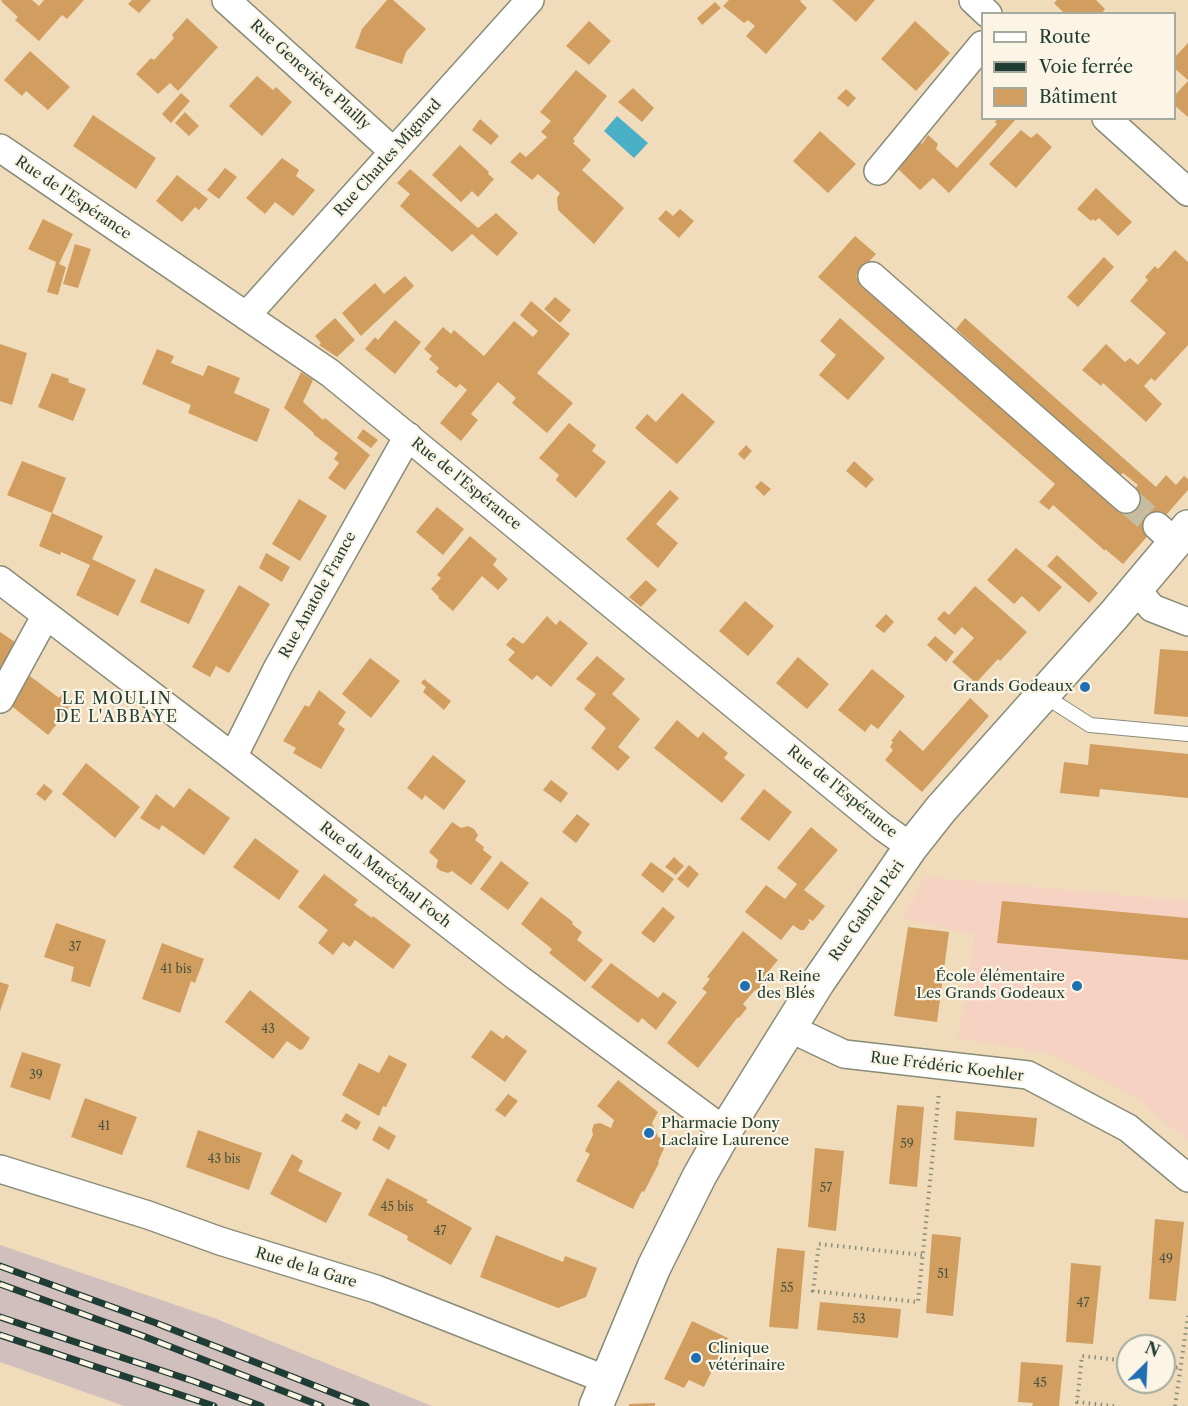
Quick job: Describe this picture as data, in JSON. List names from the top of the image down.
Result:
{
  "streets": {
    "street": [
      "Rue Geneviève Plailly",
      "Rue Charles Mignard",
      "Rue de l'Espérance",
      "Rue Anatole France",
      "Rue du Maréchal Foch",
      "Rue Gabriel Péri",
      "Rue Frédéric Koehler",
      "Rue de la Gare"
    ]
  },
  "crossings": [
    ["Rue Geneviève Plailly", "Rue Charles Mignard"],
    ["Rue Charles Mignard", "Rue de l'Espérance"],
    ["Rue de l'Espérance", "Rue Anatole France"],
    ["Rue de l'Espérance", "Rue Gabriel Péri"],
    ["Rue Anatole France", "Rue du Maréchal Foch"],
    ["Rue du Maréchal Foch", "Rue Gabriel Péri"],
    ["Rue Gabriel Péri", "Rue Frédéric Koehler"],
    ["Rue Gabriel Péri", "Rue de la Gare"]
  ],
  "districts": ["LE MOULIN DE L'ABBAYE"],
  "places": [
    "Grands Godeaux",
    "La Reine des Blés",
    "École élémentaire Les Grands Godeaux",
    "Pharmacie Dony Laclaire Laurence",
    "Clinique vétérinaire"
  ],
  "house_numbers": [
    "37",
    "41 bis",
    "43",
    "39",
    "41",
    "59",
    "43 bis",
    "57",
    "45 bis",
    "47",
    "49",
    "51",
    "55",
    "47",
    "53",
    "45"
  ],
  "legend": ["Route", "Voie ferrée", "Bâtiment"],
  "north": "top right"
}
